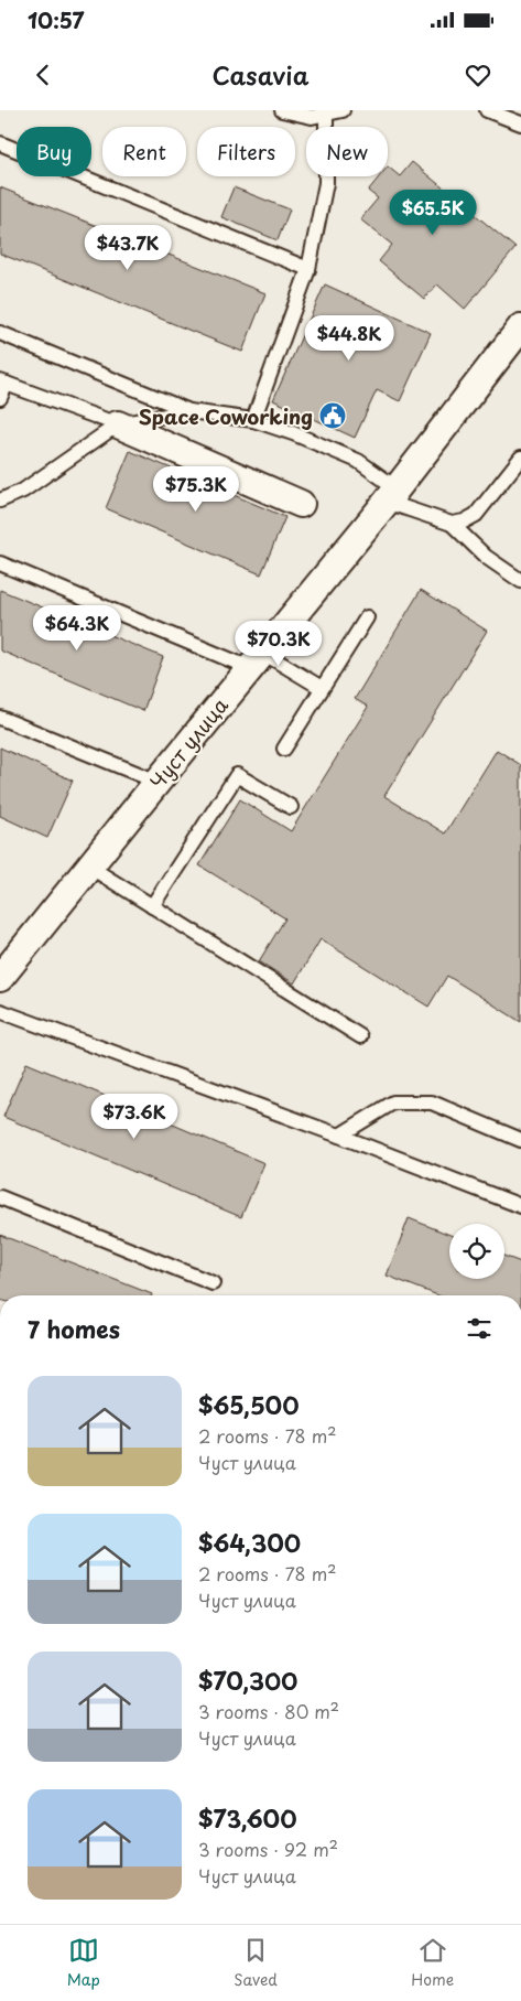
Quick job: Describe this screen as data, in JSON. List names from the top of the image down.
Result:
{
  "streets": {
    "street": ["Чуст улица"]
  },
  "places": {
    "public building": ["Space Coworking"]
  },
  "page": {
    "status": "10:57",
    "header": "Casavia",
    "chip": [
      "Buy",
      "Rent",
      "Filters",
      "New"
    ],
    "price": [
      "$65.5K",
      "$43.7K",
      "$44.8K",
      "$75.3K",
      "$64.3K",
      "$70.3K",
      "$73.6K"
    ],
    "heading": "7 homes",
    "list": [
      {
        "name": "$65,500",
        "note": "2 rooms · 78 m² · Чуст улица"
      },
      {
        "name": "$64,300",
        "note": "2 rooms · 78 m² · Чуст улица"
      },
      {
        "name": "$70,300",
        "note": "3 rooms · 80 m² · Чуст улица"
      },
      {
        "name": "$73,600",
        "note": "3 rooms · 92 m² · Чуст улица"
      }
    ],
    "tabs": ["Map", "Saved", "Home"]
  }
}
